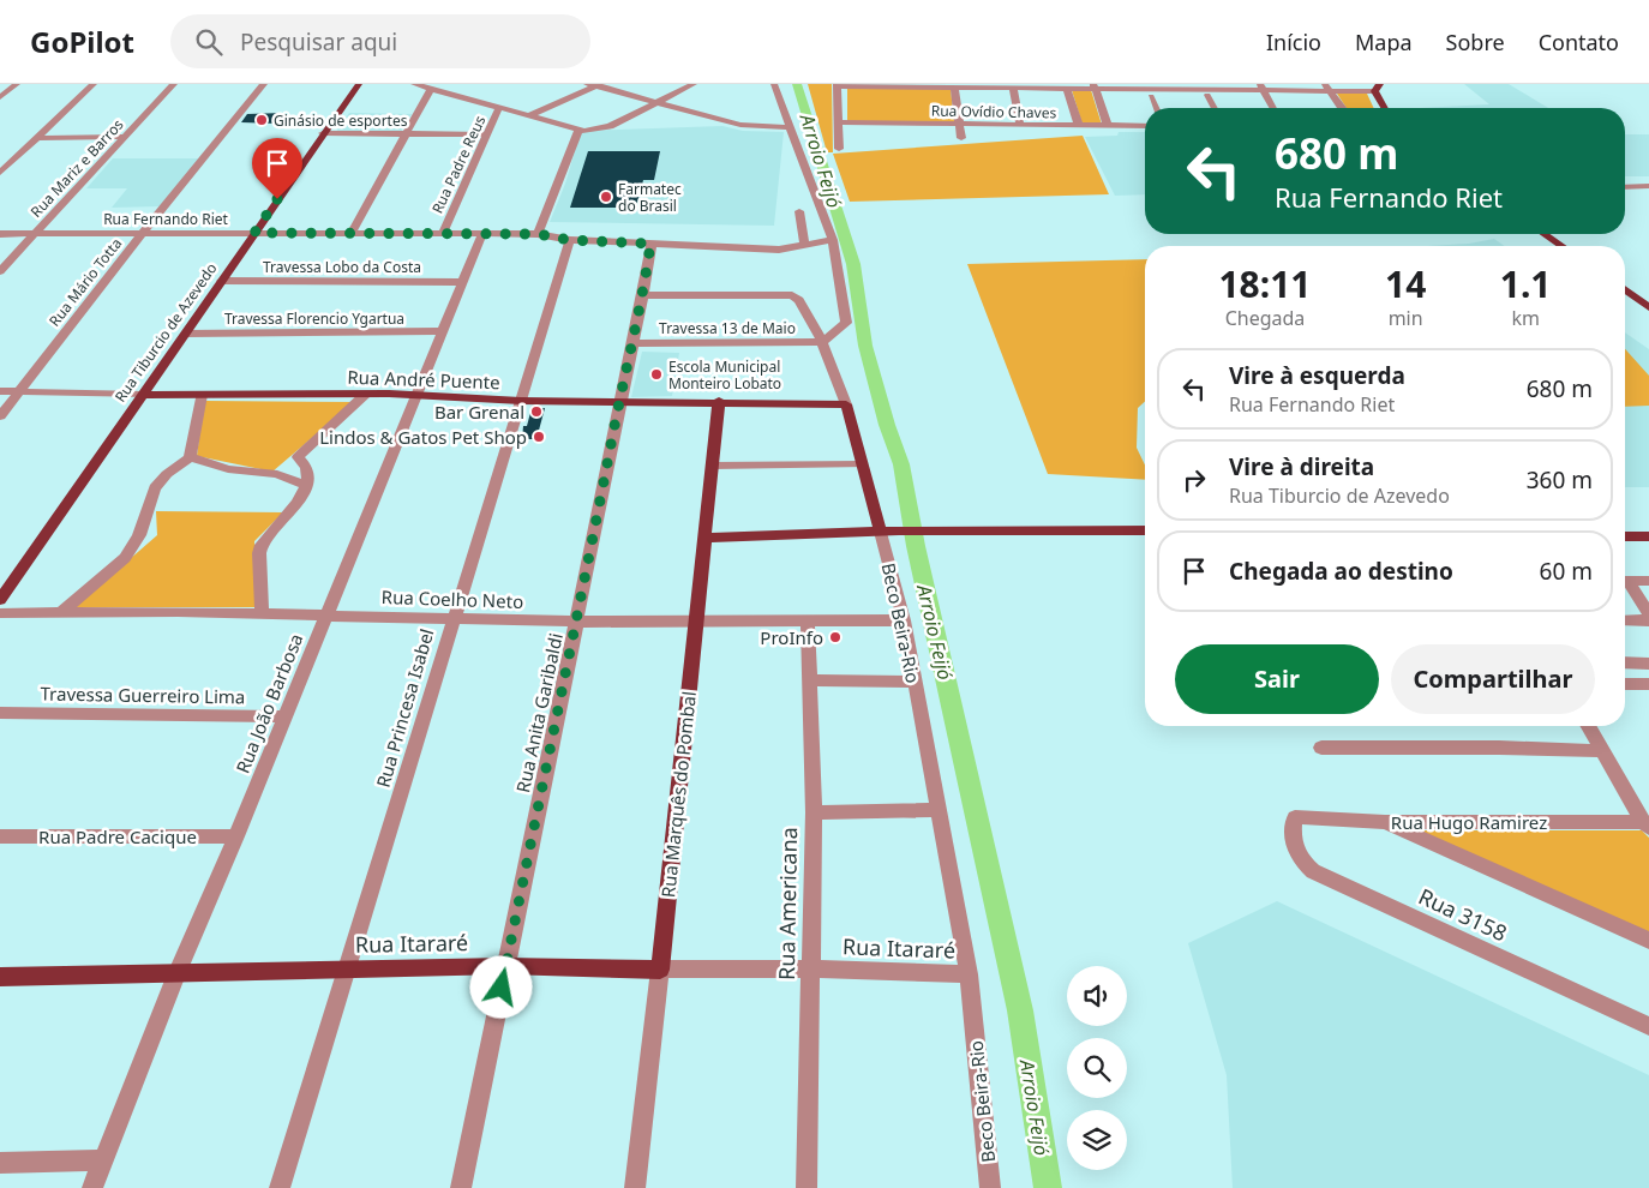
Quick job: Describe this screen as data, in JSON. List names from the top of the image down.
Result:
{
  "streets": {
    "main road": [
      "Rua Tiburcio de Azevedo",
      "Rua André Puente",
      "Beco Beira-Rio",
      "Rua Marquês do Pombal",
      "Rua Itararé"
    ],
    "street": [
      "Rua Ovídio Chaves",
      "Rua Padre Reus",
      "Rua Mariz e Barros",
      "Rua Fernando Riet",
      "Travessa Lobo da Costa",
      "Rua Mário Totta",
      "Travessa Florencio Ygartua",
      "Travessa 13 de Maio",
      "Rua Coelho Neto",
      "Travessa Guerreiro Lima",
      "Rua João Barbosa",
      "Rua Princesa Isabel",
      "Rua Anita Garibaldi",
      "Rua Hugo Ramirez",
      "Rua Padre Cacique",
      "Rua Americana",
      "Rua 3158"
    ]
  },
  "crossings": [
    ["Rua Padre Reus", "Rua Fernando Riet"],
    ["Rua Mariz e Barros", "Rua Fernando Riet"],
    ["Rua Fernando Riet", "Rua Mário Totta"],
    ["Rua Fernando Riet", "Rua Tiburcio de Azevedo"],
    ["Rua Fernando Riet", "Rua João Barbosa"],
    ["Rua Fernando Riet", "Rua Princesa Isabel"],
    ["Rua Fernando Riet", "Rua Anita Garibaldi"],
    ["Travessa Lobo da Costa", "Rua Tiburcio de Azevedo"],
    ["Travessa Lobo da Costa", "Rua João Barbosa"],
    ["Rua Mário Totta", "Rua André Puente"],
    ["Travessa Florencio Ygartua", "Rua Tiburcio de Azevedo"],
    ["Travessa Florencio Ygartua", "Rua João Barbosa"],
    ["Travessa 13 de Maio", "Beco Beira-Rio"],
    ["Travessa 13 de Maio", "Rua Anita Garibaldi"],
    ["Rua Tiburcio de Azevedo", "Rua André Puente"],
    ["Rua André Puente", "Beco Beira-Rio"],
    ["Rua André Puente", "Rua João Barbosa"],
    ["Rua André Puente", "Rua Princesa Isabel"],
    ["Rua André Puente", "Rua Anita Garibaldi"],
    ["Rua André Puente", "Rua Marquês do Pombal"],
    ["Rua Coelho Neto", "Beco Beira-Rio"],
    ["Rua Coelho Neto", "Rua João Barbosa"],
    ["Rua Coelho Neto", "Rua Princesa Isabel"],
    ["Rua Coelho Neto", "Rua Anita Garibaldi"],
    ["Rua Coelho Neto", "Rua Marquês do Pombal"],
    ["Rua Coelho Neto", "Rua Americana"],
    ["Beco Beira-Rio", "Rua Anita Garibaldi"],
    ["Beco Beira-Rio", "Rua Itararé"],
    ["Travessa Guerreiro Lima", "Rua João Barbosa"],
    ["Rua João Barbosa", "Rua Padre Cacique"],
    ["Rua João Barbosa", "Rua Itararé"],
    ["Rua Princesa Isabel", "Rua Itararé"],
    ["Rua Anita Garibaldi", "Rua Itararé"],
    ["Rua Marquês do Pombal", "Rua Itararé"],
    ["Rua Hugo Ramirez", "Rua 3158"],
    ["Rua Americana", "Rua Itararé"]
  ],
  "water": ["Arroio Feijó"],
  "places": [
    "Ginásio de esportes",
    "Farmatec do Brasil",
    "Escola Municipal Monteiro Lobato",
    "Bar Grenal",
    "Lindos & Gatos Pet Shop",
    "ProInfo"
  ],
  "page": {
    "header": "GoPilot",
    "search": "Pesquisar aqui",
    "nav": [
      "Início",
      "Mapa",
      "Sobre",
      "Contato"
    ],
    "turn": ["680 m", "Rua Fernando Riet"],
    "eta": [
      "18:11",
      "Chegada",
      "14",
      "min",
      "1.1",
      "km"
    ],
    "list": [
      {
        "name": "Vire à esquerda",
        "note": "Rua Fernando Riet",
        "value": "680 m"
      },
      {
        "name": "Vire à direita",
        "note": "Rua Tiburcio de Azevedo",
        "value": "360 m"
      },
      {
        "name": "Chegada ao destino",
        "value": "60 m"
      }
    ],
    "buttons": ["Sair", "Compartilhar"]
  }
}
